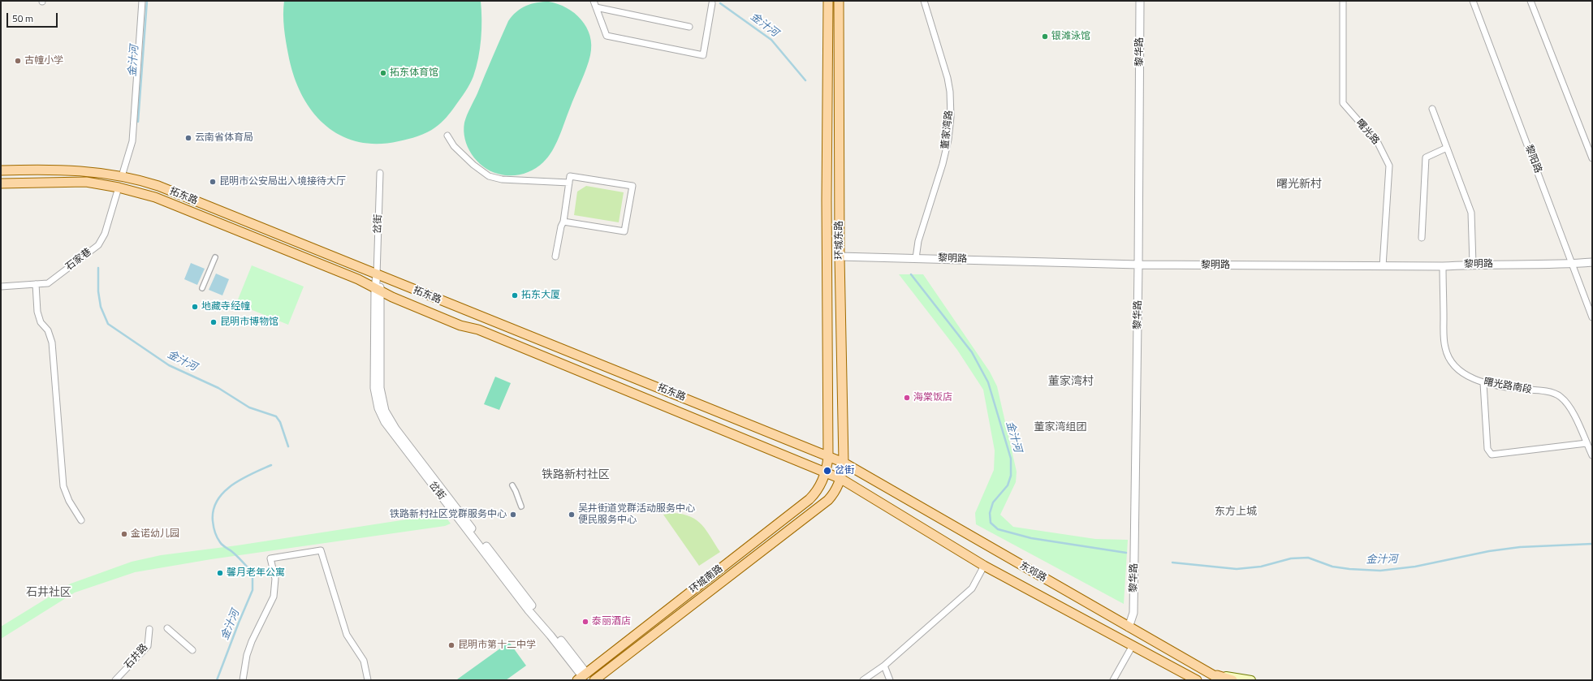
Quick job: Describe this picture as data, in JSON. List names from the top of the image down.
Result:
{
  "streets": {
    "main road": [
      "拓东路",
      "环城东路",
      "东郊路",
      "环城南路"
    ],
    "street": [
      "黎华路",
      "董家湾路",
      "曙光路",
      "黎阳路",
      "岔街",
      "黎明路",
      "石家巷",
      "曙光路南段",
      "石井路"
    ]
  },
  "crossings": [
    ["黎华路", "黎明路"],
    ["黎华路", "东郊路"],
    ["董家湾路", "黎明路"],
    ["曙光路", "黎明路"],
    ["黎阳路", "黎明路"],
    ["拓东路", "岔街"],
    ["拓东路", "环城东路"],
    ["拓东路", "石家巷"],
    ["拓东路", "东郊路"],
    ["拓东路", "环城南路"],
    ["岔街", "环城南路"],
    ["环城东路", "黎明路"],
    ["环城东路", "东郊路"],
    ["环城东路", "环城南路"],
    ["黎明路", "曙光路南段"],
    ["东郊路", "环城南路"]
  ],
  "districts": [
    "曙光新村",
    "董家湾村",
    "董家湾组团",
    "铁路新村社区",
    "东方上城",
    "石井社区"
  ],
  "water": ["金汁河"],
  "places": [
    "银滩泳馆",
    "古幢小学",
    "拓东体育馆",
    "云南省体育局",
    "昆明市公安局出入境接待大厅",
    "拓东大厦",
    "地藏寺经幢",
    "昆明市博物馆",
    "海棠饭店",
    "岔街",
    "铁路新村社区党群服务中心",
    "吴井街道党群活动服务中心 便民服务中心",
    "金诺幼儿园",
    "馨月老年公寓",
    "泰丽酒店",
    "昆明市第十二中学"
  ],
  "scale_bar": "50 m"
}
